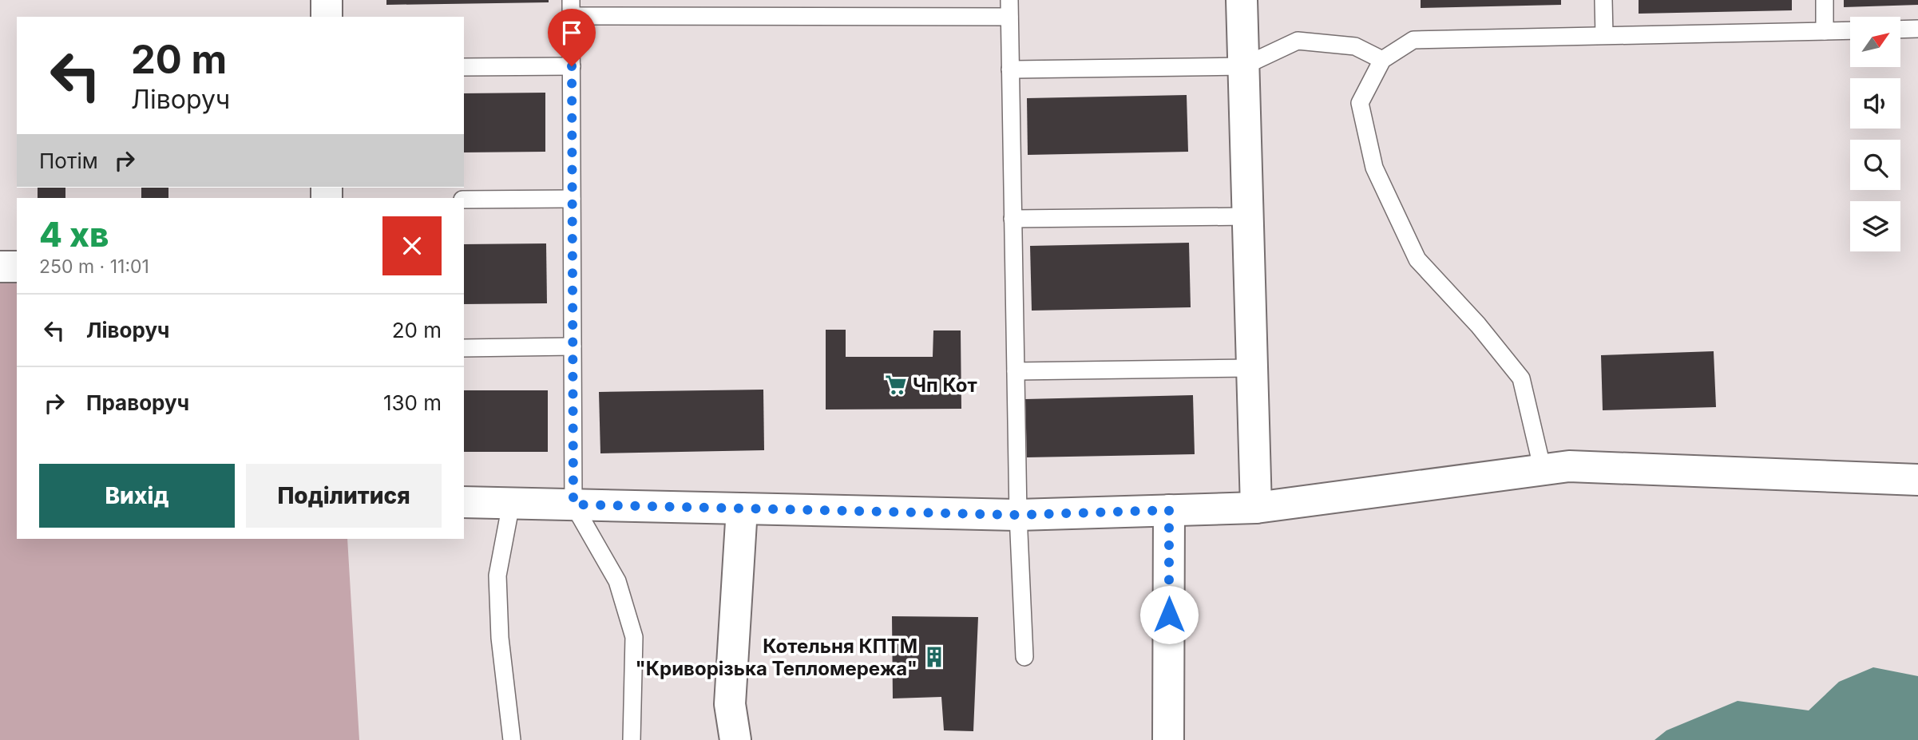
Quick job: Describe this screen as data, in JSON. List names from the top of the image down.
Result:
{
  "places": {
    "supermarket": ["Чп Кот"],
    "building": ["Котельня КПТМ \"Криворізька Тепломережа\""]
  },
  "north": "top right",
  "page": {
    "turn": ["20 m", "Ліворуч"],
    "then": "Потім",
    "heading": ["4 хв", "250 m · 11:01"],
    "list": [
      {
        "name": "Ліворуч",
        "value": "20 m"
      },
      {
        "name": "Праворуч",
        "value": "130 m"
      }
    ],
    "buttons": ["Вихід", "Поділитися"]
  }
}
